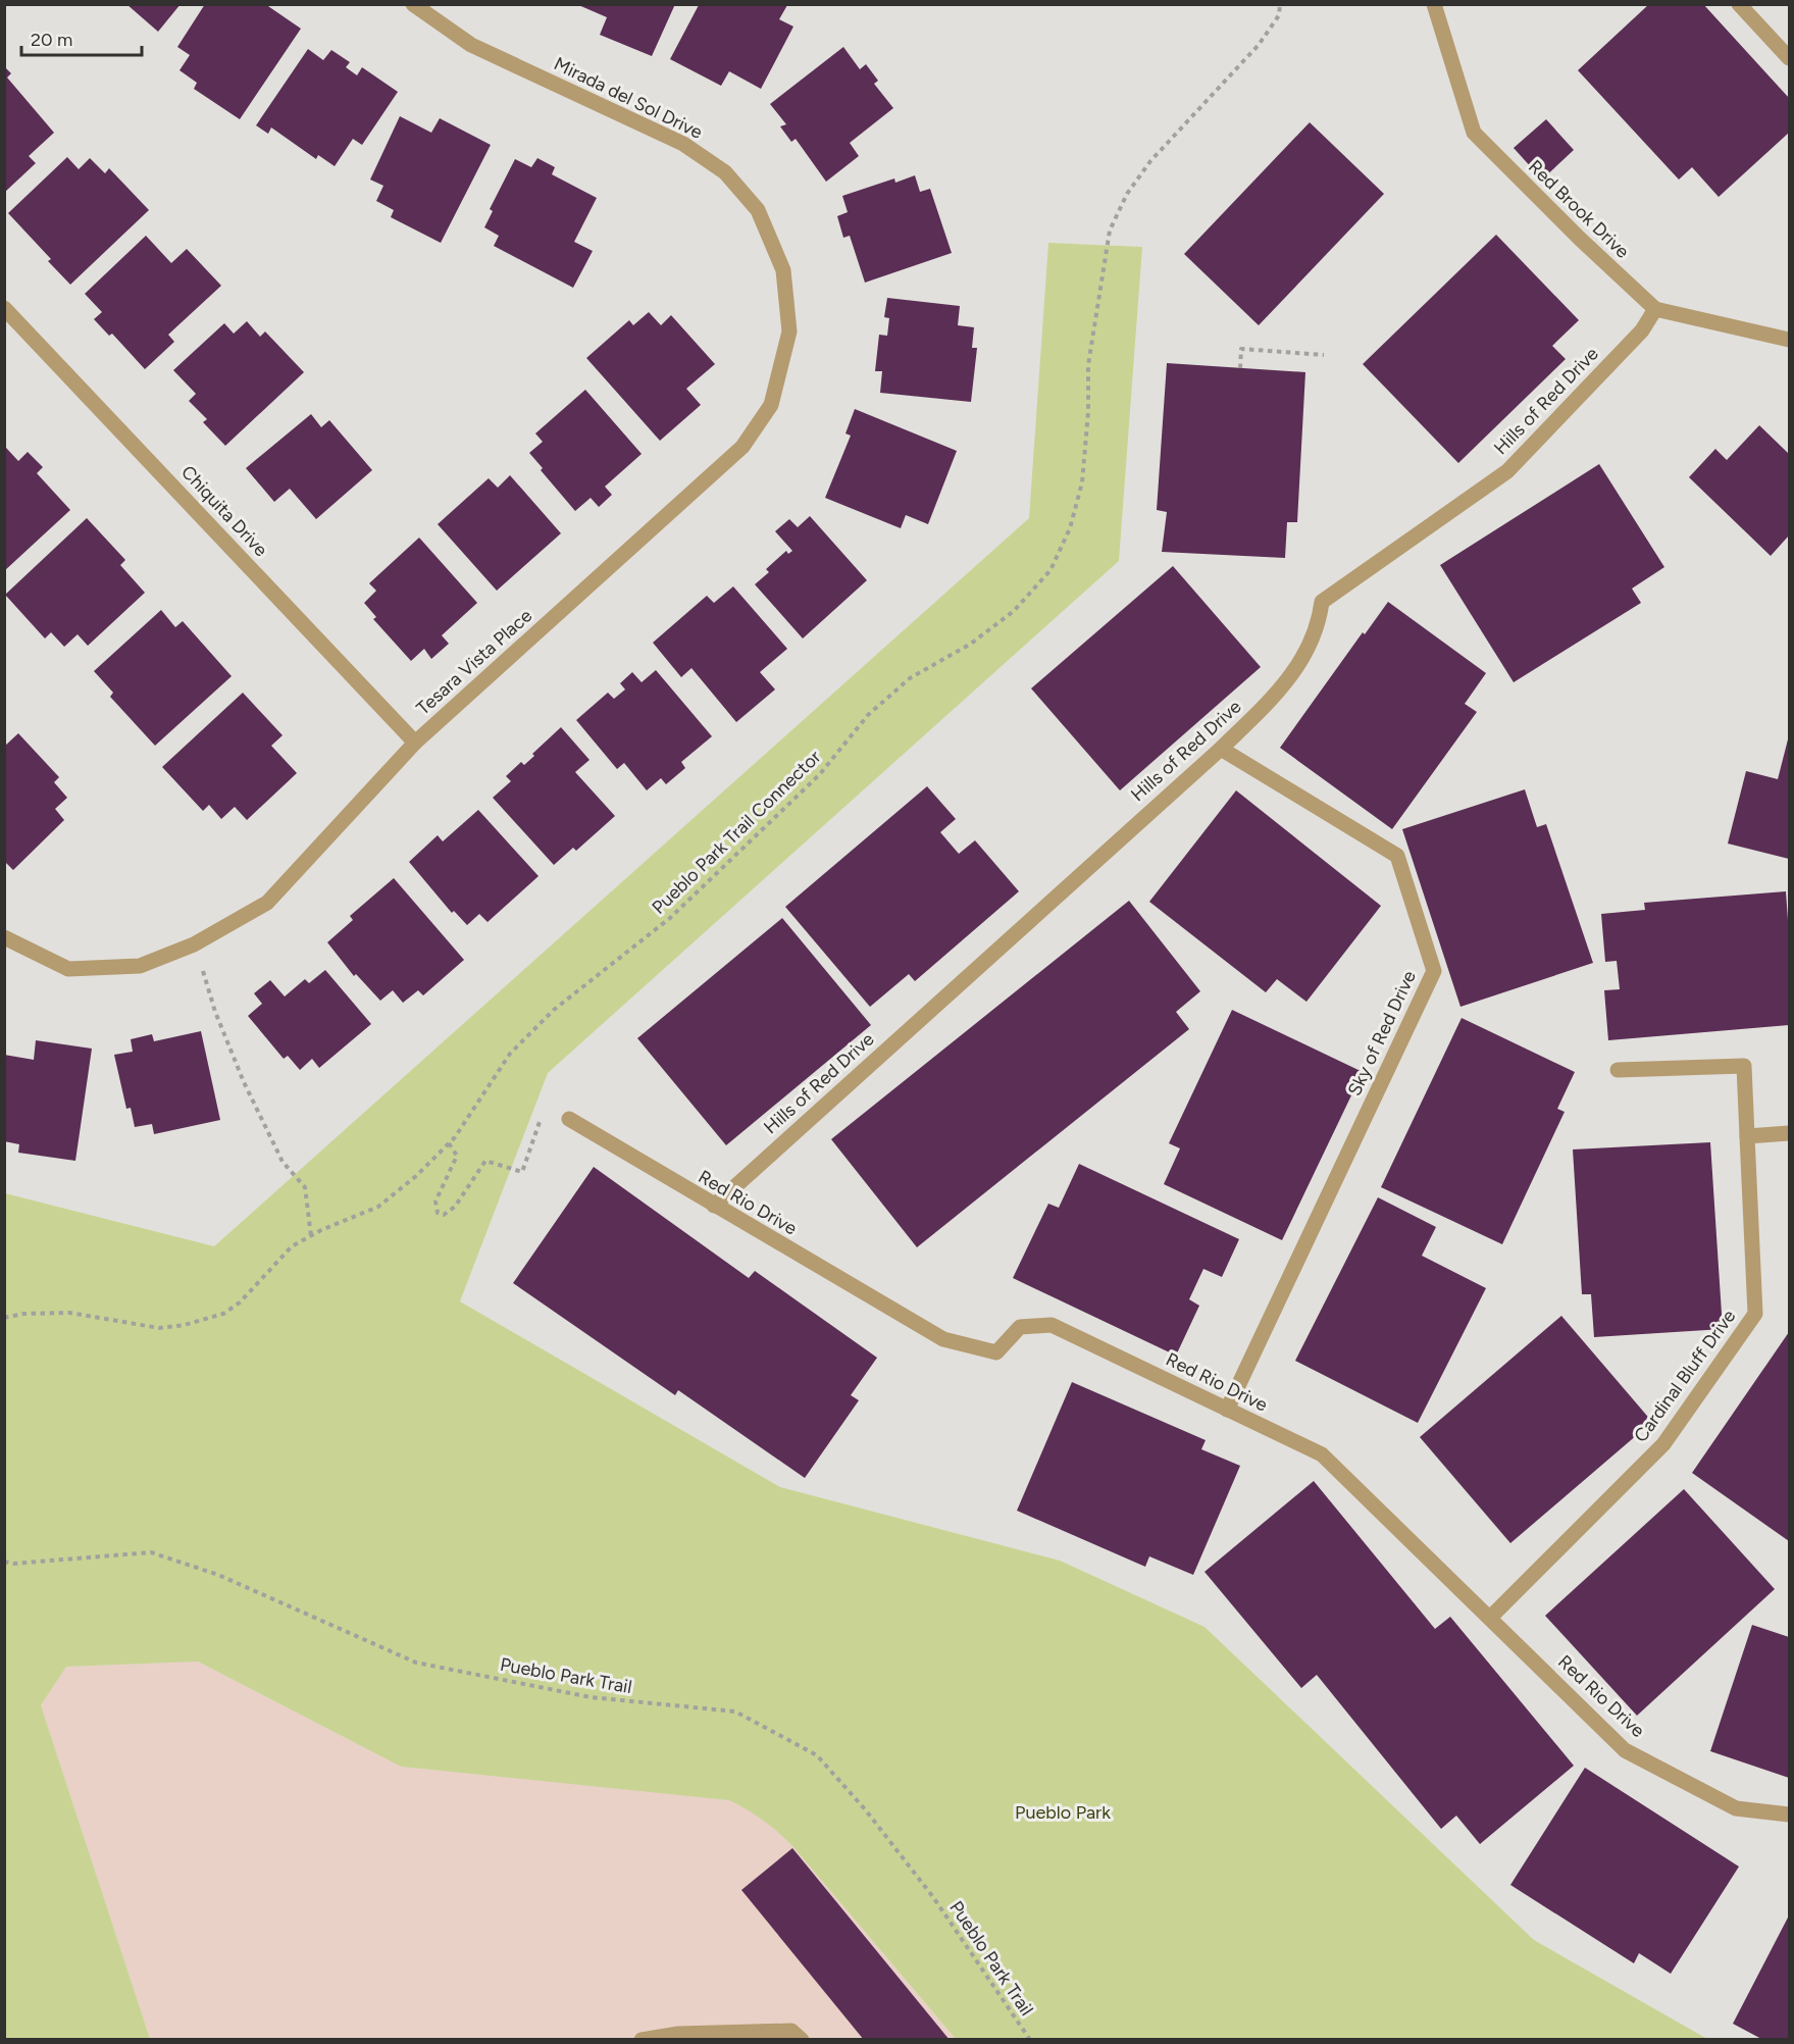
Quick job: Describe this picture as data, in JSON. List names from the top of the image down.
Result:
{
  "streets": {
    "street": [
      "Mirada del Sol Drive",
      "Red Brook Drive",
      "Hills of Red Drive",
      "Chiquita Drive",
      "Tesara Vista Place",
      "Sky of Red Drive",
      "Red Rio Drive",
      "Cardinal Bluff Drive"
    ],
    "path": ["Pueblo Park Trail Connector", "Pueblo Park Trail"]
  },
  "crossings": [
    ["Mirada del Sol Drive", "Tesara Vista Place"],
    ["Red Brook Drive", "Hills of Red Drive"],
    ["Hills of Red Drive", "Sky of Red Drive"],
    ["Hills of Red Drive", "Red Rio Drive"],
    ["Chiquita Drive", "Tesara Vista Place"],
    ["Sky of Red Drive", "Red Rio Drive"],
    ["Red Rio Drive", "Cardinal Bluff Drive"]
  ],
  "parks": ["Pueblo Park"],
  "scale_bar": "20 m"
}
